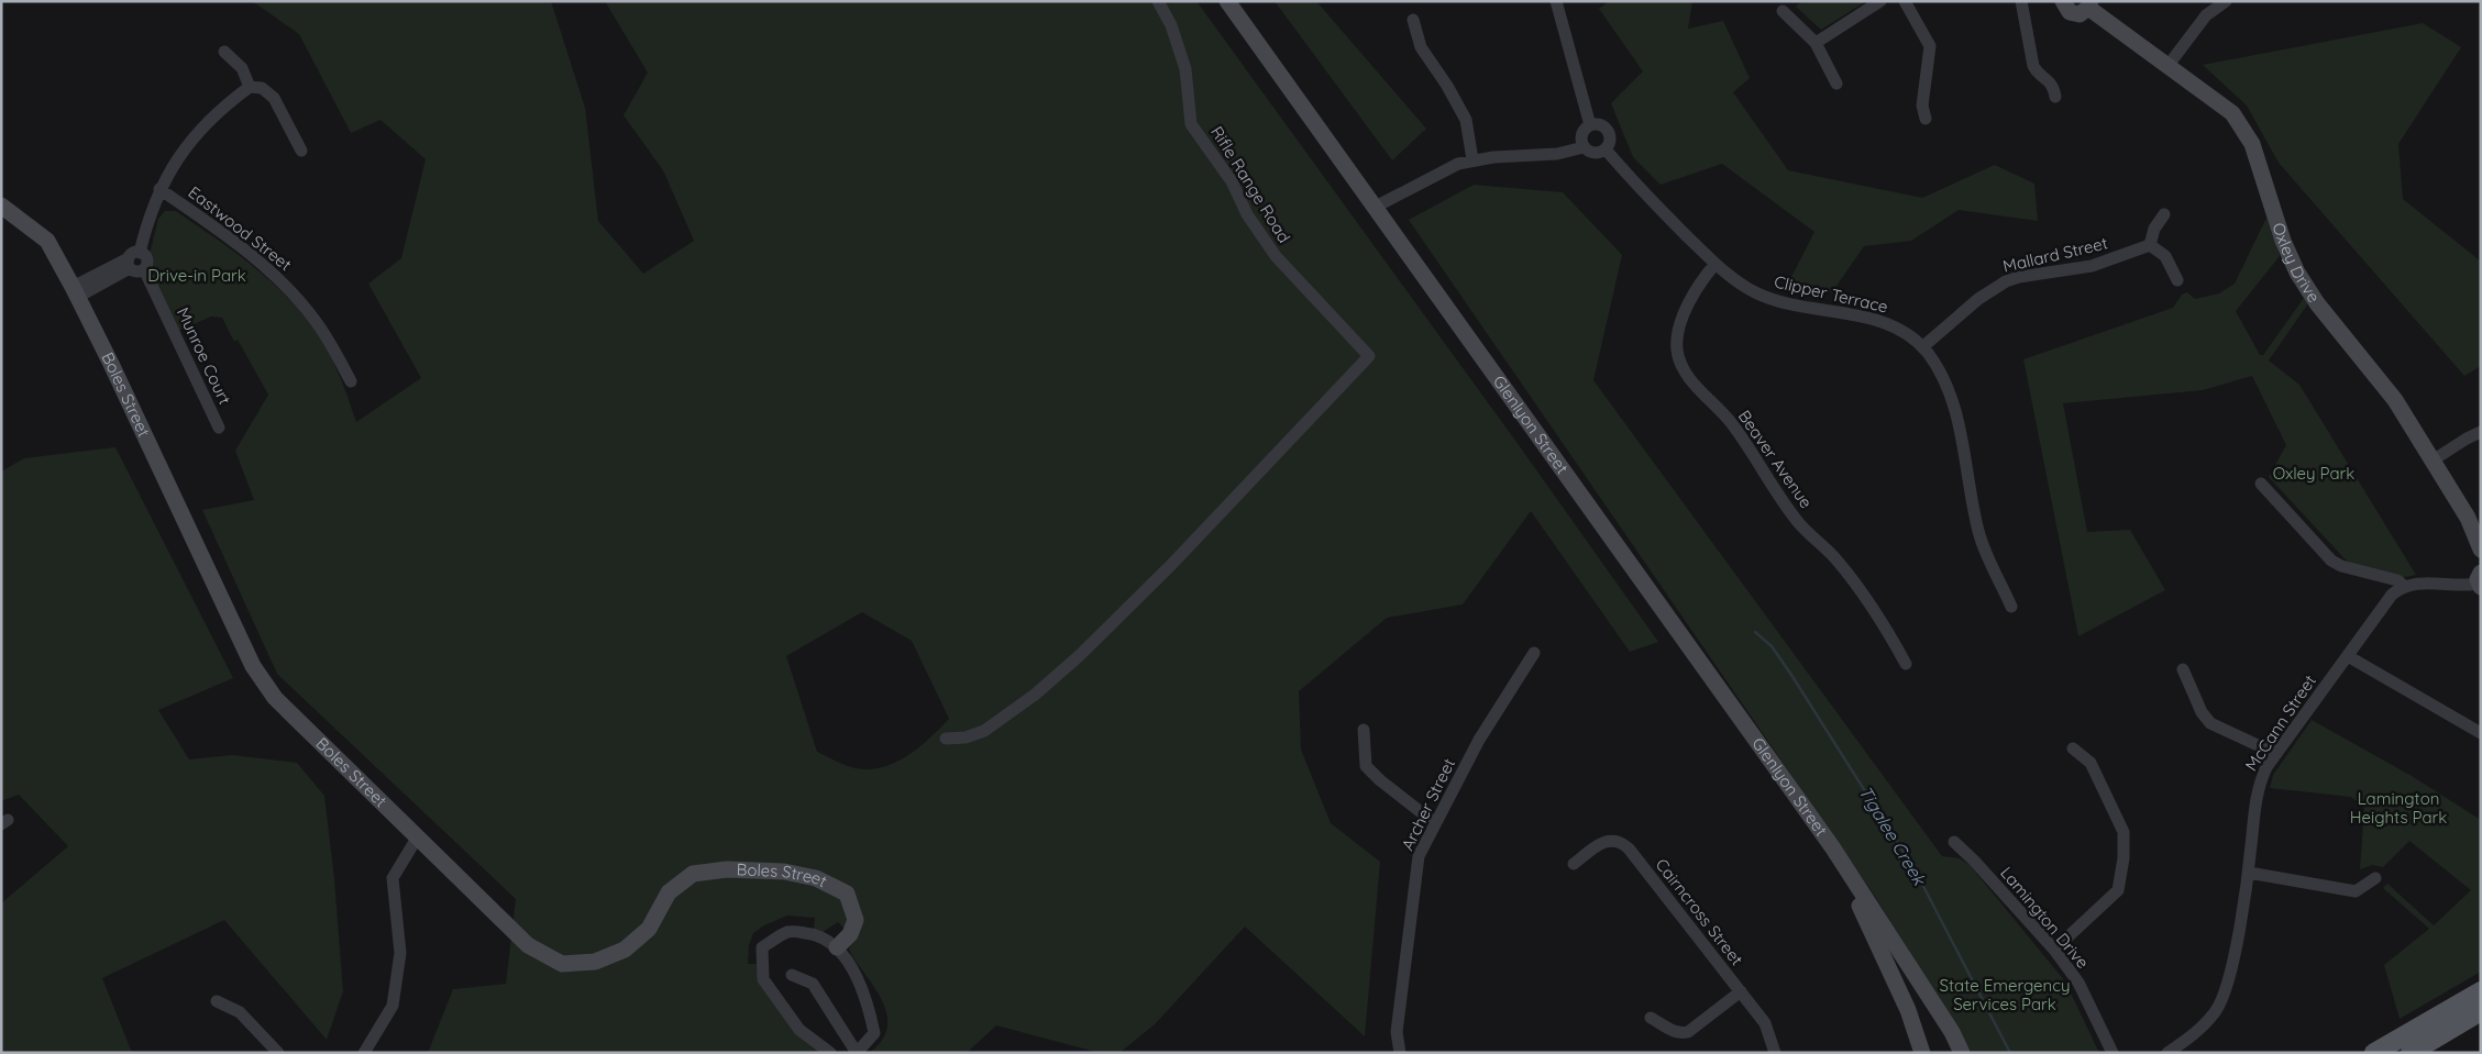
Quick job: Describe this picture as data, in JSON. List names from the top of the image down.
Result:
{
  "streets": {
    "street": [
      "Rifle Range Road",
      "Eastwood Street",
      "Mallard Street",
      "Oxley Drive",
      "Clipper Terrace",
      "Munroe Court",
      "Boles Street",
      "Glenlyon Street",
      "Beaver Avenue",
      "McCann Street",
      "Archer Street",
      "Cairncross Street",
      "Lamington Drive"
    ]
  },
  "crossings": [
    ["Mallard Street", "Clipper Terrace"],
    ["Clipper Terrace", "Beaver Avenue"]
  ],
  "water": ["Tigalee Creek"],
  "parks": [
    "Drive-in Park",
    "Oxley Park",
    "Lamington Heights Park",
    "State Emergency Services Park"
  ]
}
